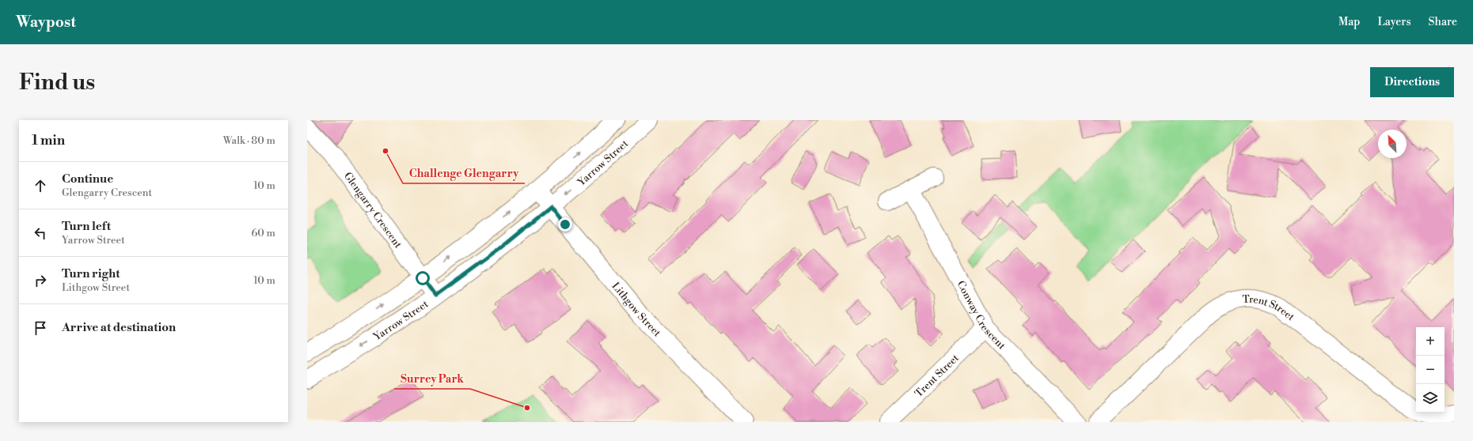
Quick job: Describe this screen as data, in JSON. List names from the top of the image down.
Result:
{
  "streets": {
    "street": [
      "Yarrow Street",
      "Glengarry Crescent",
      "Lithgow Street",
      "Trent Street",
      "Conway Crescent"
    ]
  },
  "crossings": [
    ["Yarrow Street", "Glengarry Crescent"],
    ["Yarrow Street", "Lithgow Street"],
    ["Trent Street", "Conway Crescent"]
  ],
  "places": ["Challenge Glengarry", "Surrey Park"],
  "north": "top left",
  "page": {
    "header": "Waypost",
    "nav": ["Map", "Layers", "Share"],
    "buttons": "Directions",
    "title": "Find us",
    "heading": ["1 min", "Walk · 80 m"],
    "list": [
      ["Continue", "Glengarry Crescent", "10 m"],
      ["Turn left", "Yarrow Street", "60 m"],
      ["Turn right", "Lithgow Street", "10 m"],
      "Arrive at destination"
    ],
    "map_buttons": ["+", "−"]
  }
}
